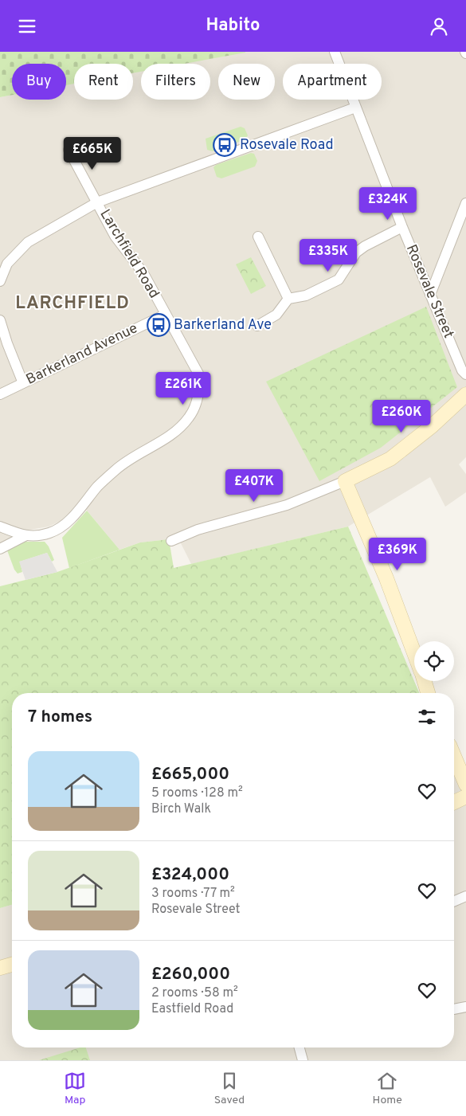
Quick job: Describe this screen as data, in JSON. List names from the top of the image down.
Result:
{
  "streets": {
    "street": ["Larchfield Road", "Rosevale Street", "Barkerland Avenue"]
  },
  "crossings": [
    ["Larchfield Road", "Barkerland Avenue"]
  ],
  "districts": ["LARCHFIELD"],
  "places": {
    "bus stop": ["Rosevale Road", "Barkerland Ave"]
  },
  "page": {
    "header": "Habito",
    "chip": [
      "Buy",
      "Rent",
      "Filters",
      "New",
      "Apartment"
    ],
    "price": [
      "£665K",
      "£324K",
      "£335K",
      "£261K",
      "£260K",
      "£407K",
      "£369K"
    ],
    "heading": "7 homes",
    "list": [
      {
        "name": "£665,000",
        "note": "5 rooms · 128 m² · Birch Walk"
      },
      {
        "name": "£324,000",
        "note": "3 rooms · 77 m² · Rosevale Street"
      },
      {
        "name": "£260,000",
        "note": "2 rooms · 58 m² · Eastfield Road"
      }
    ],
    "tabs": ["Map", "Saved", "Home"]
  }
}
